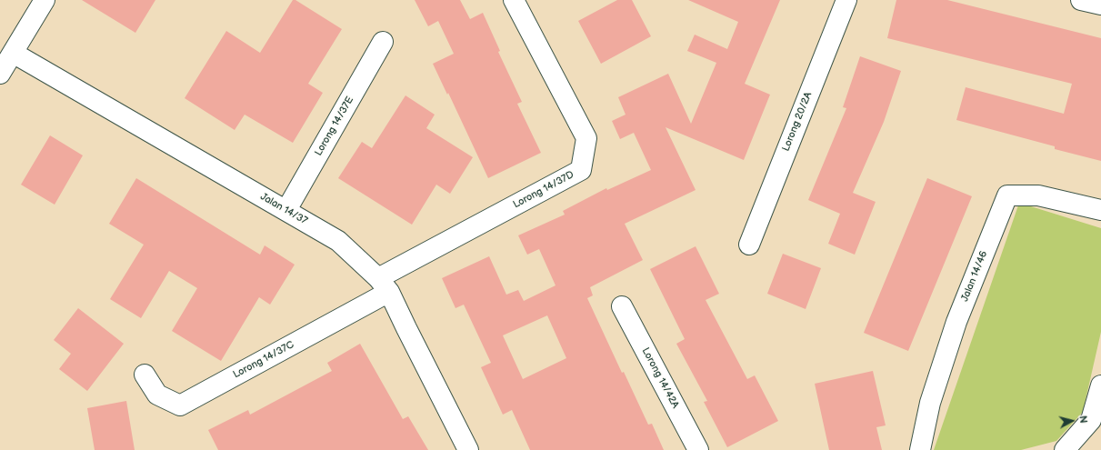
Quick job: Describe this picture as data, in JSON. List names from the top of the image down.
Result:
{
  "streets": {
    "street": [
      "Lorong 20/2A",
      "Lorong 14/37E",
      "Lorong 14/37D",
      "Jalan 14/37",
      "Jalan 14/46",
      "Lorong 14/37C",
      "Lorong 14/42A"
    ]
  },
  "crossings": [
    ["Lorong 14/37E", "Jalan 14/37"],
    ["Lorong 14/37D", "Jalan 14/37"],
    ["Lorong 14/37D", "Lorong 14/37C"],
    ["Jalan 14/37", "Lorong 14/37C"]
  ],
  "north": "right"
}
